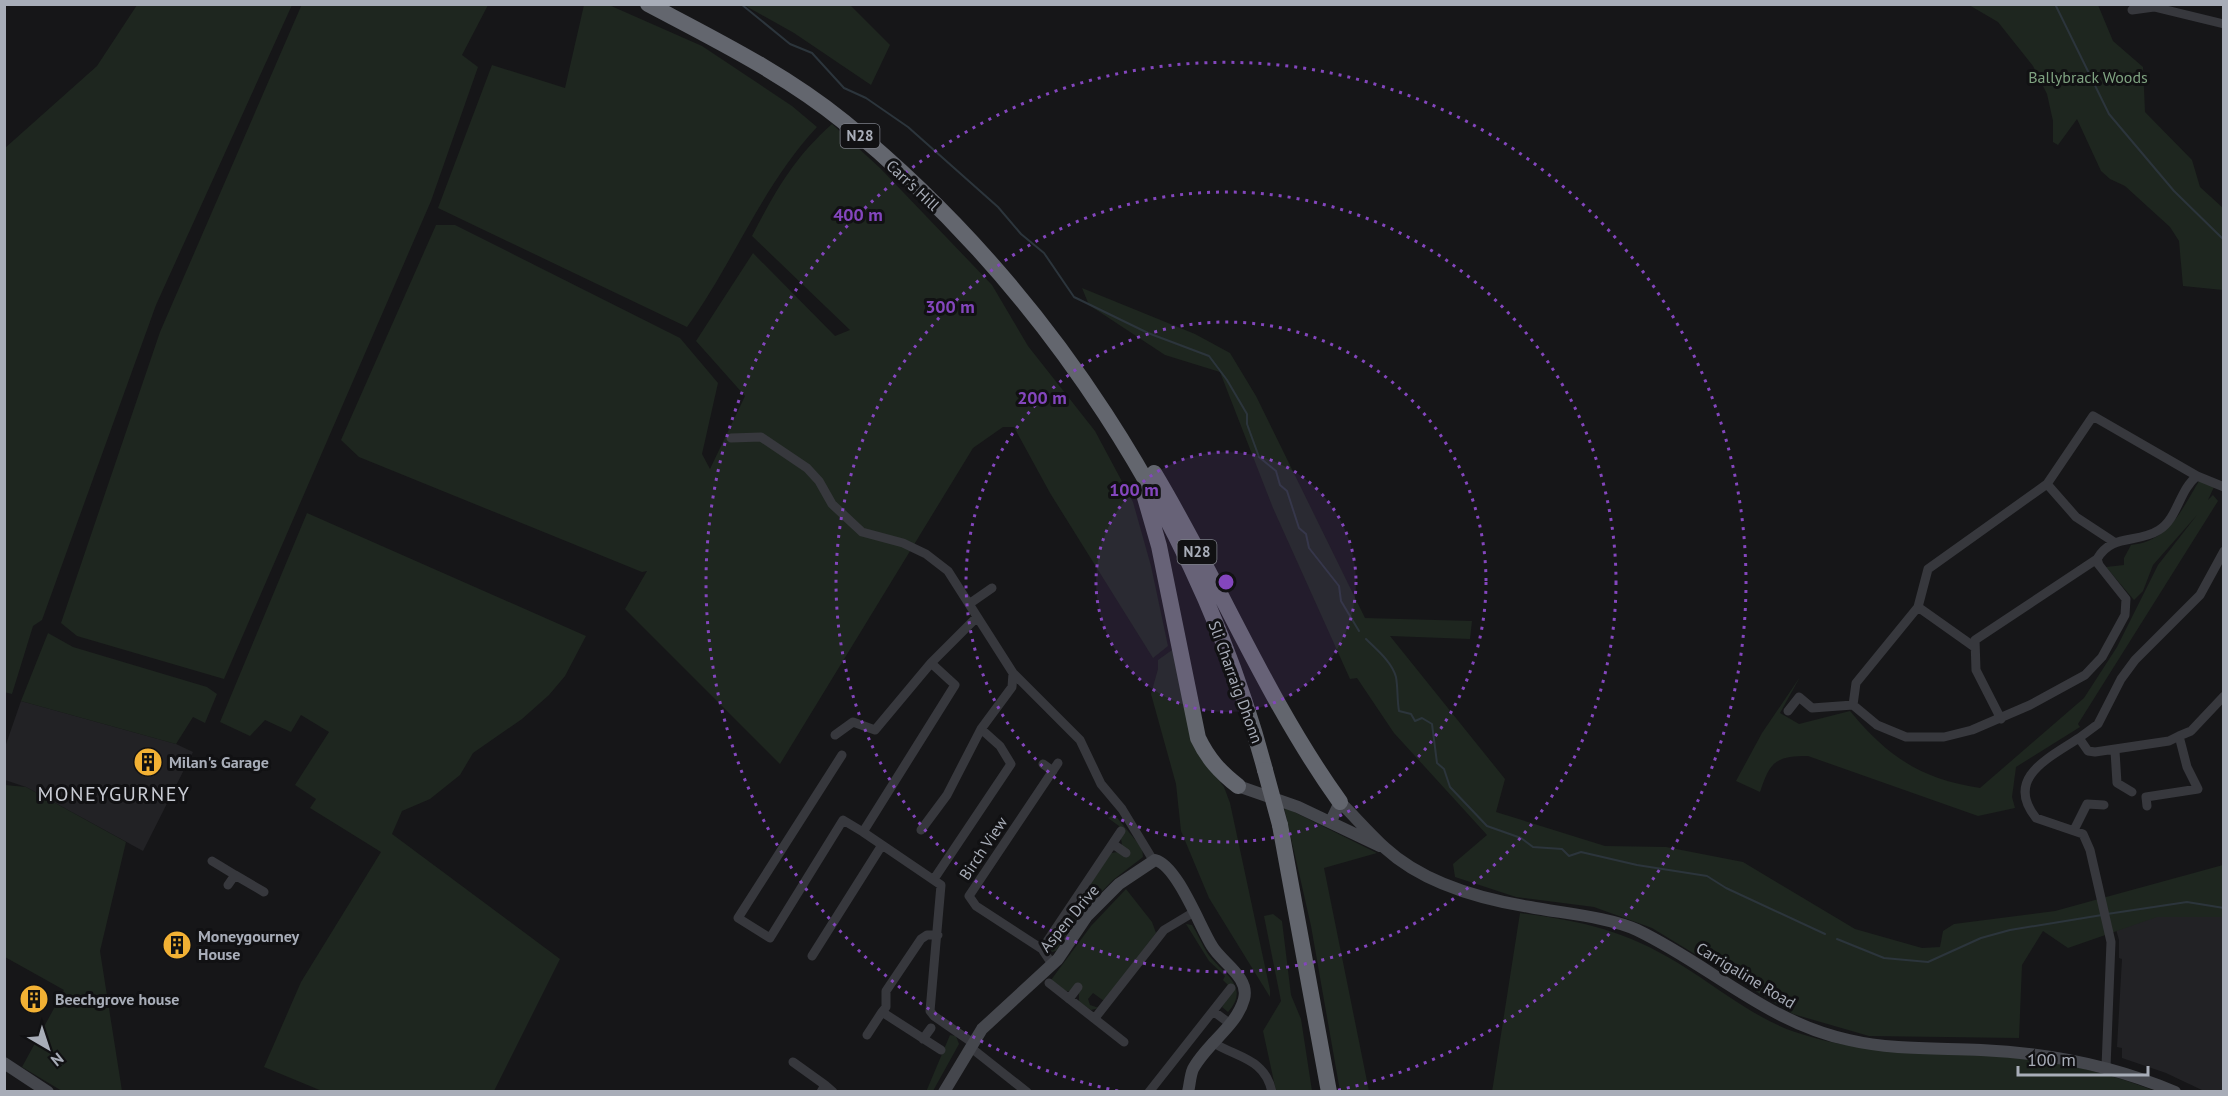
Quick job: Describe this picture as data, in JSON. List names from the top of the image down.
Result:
{
  "streets": {
    "highway": ["N28", "Carr's Hill", "Sli Charraig Dhonn"],
    "main road": ["Aspen Drive", "Carrigaline Road"],
    "street": ["Birch View"]
  },
  "crossings": [
    ["N28", "Carr's Hill"],
    ["N28", "Sli Charraig Dhonn"],
    ["N28", "Carrigaline Road"],
    ["Carr's Hill", "Sli Charraig Dhonn"],
    ["Birch View", "Aspen Drive"]
  ],
  "districts": ["MONEYGURNEY"],
  "parks": ["Ballybrack Woods"],
  "places": {
    "building": ["Milan's Garage", "Moneygourney House", "Beechgrove house"]
  },
  "scale_bar": "100 m",
  "north": "bottom right",
  "rings": [
    "400 m",
    "300 m",
    "200 m",
    "100 m"
  ]
}
